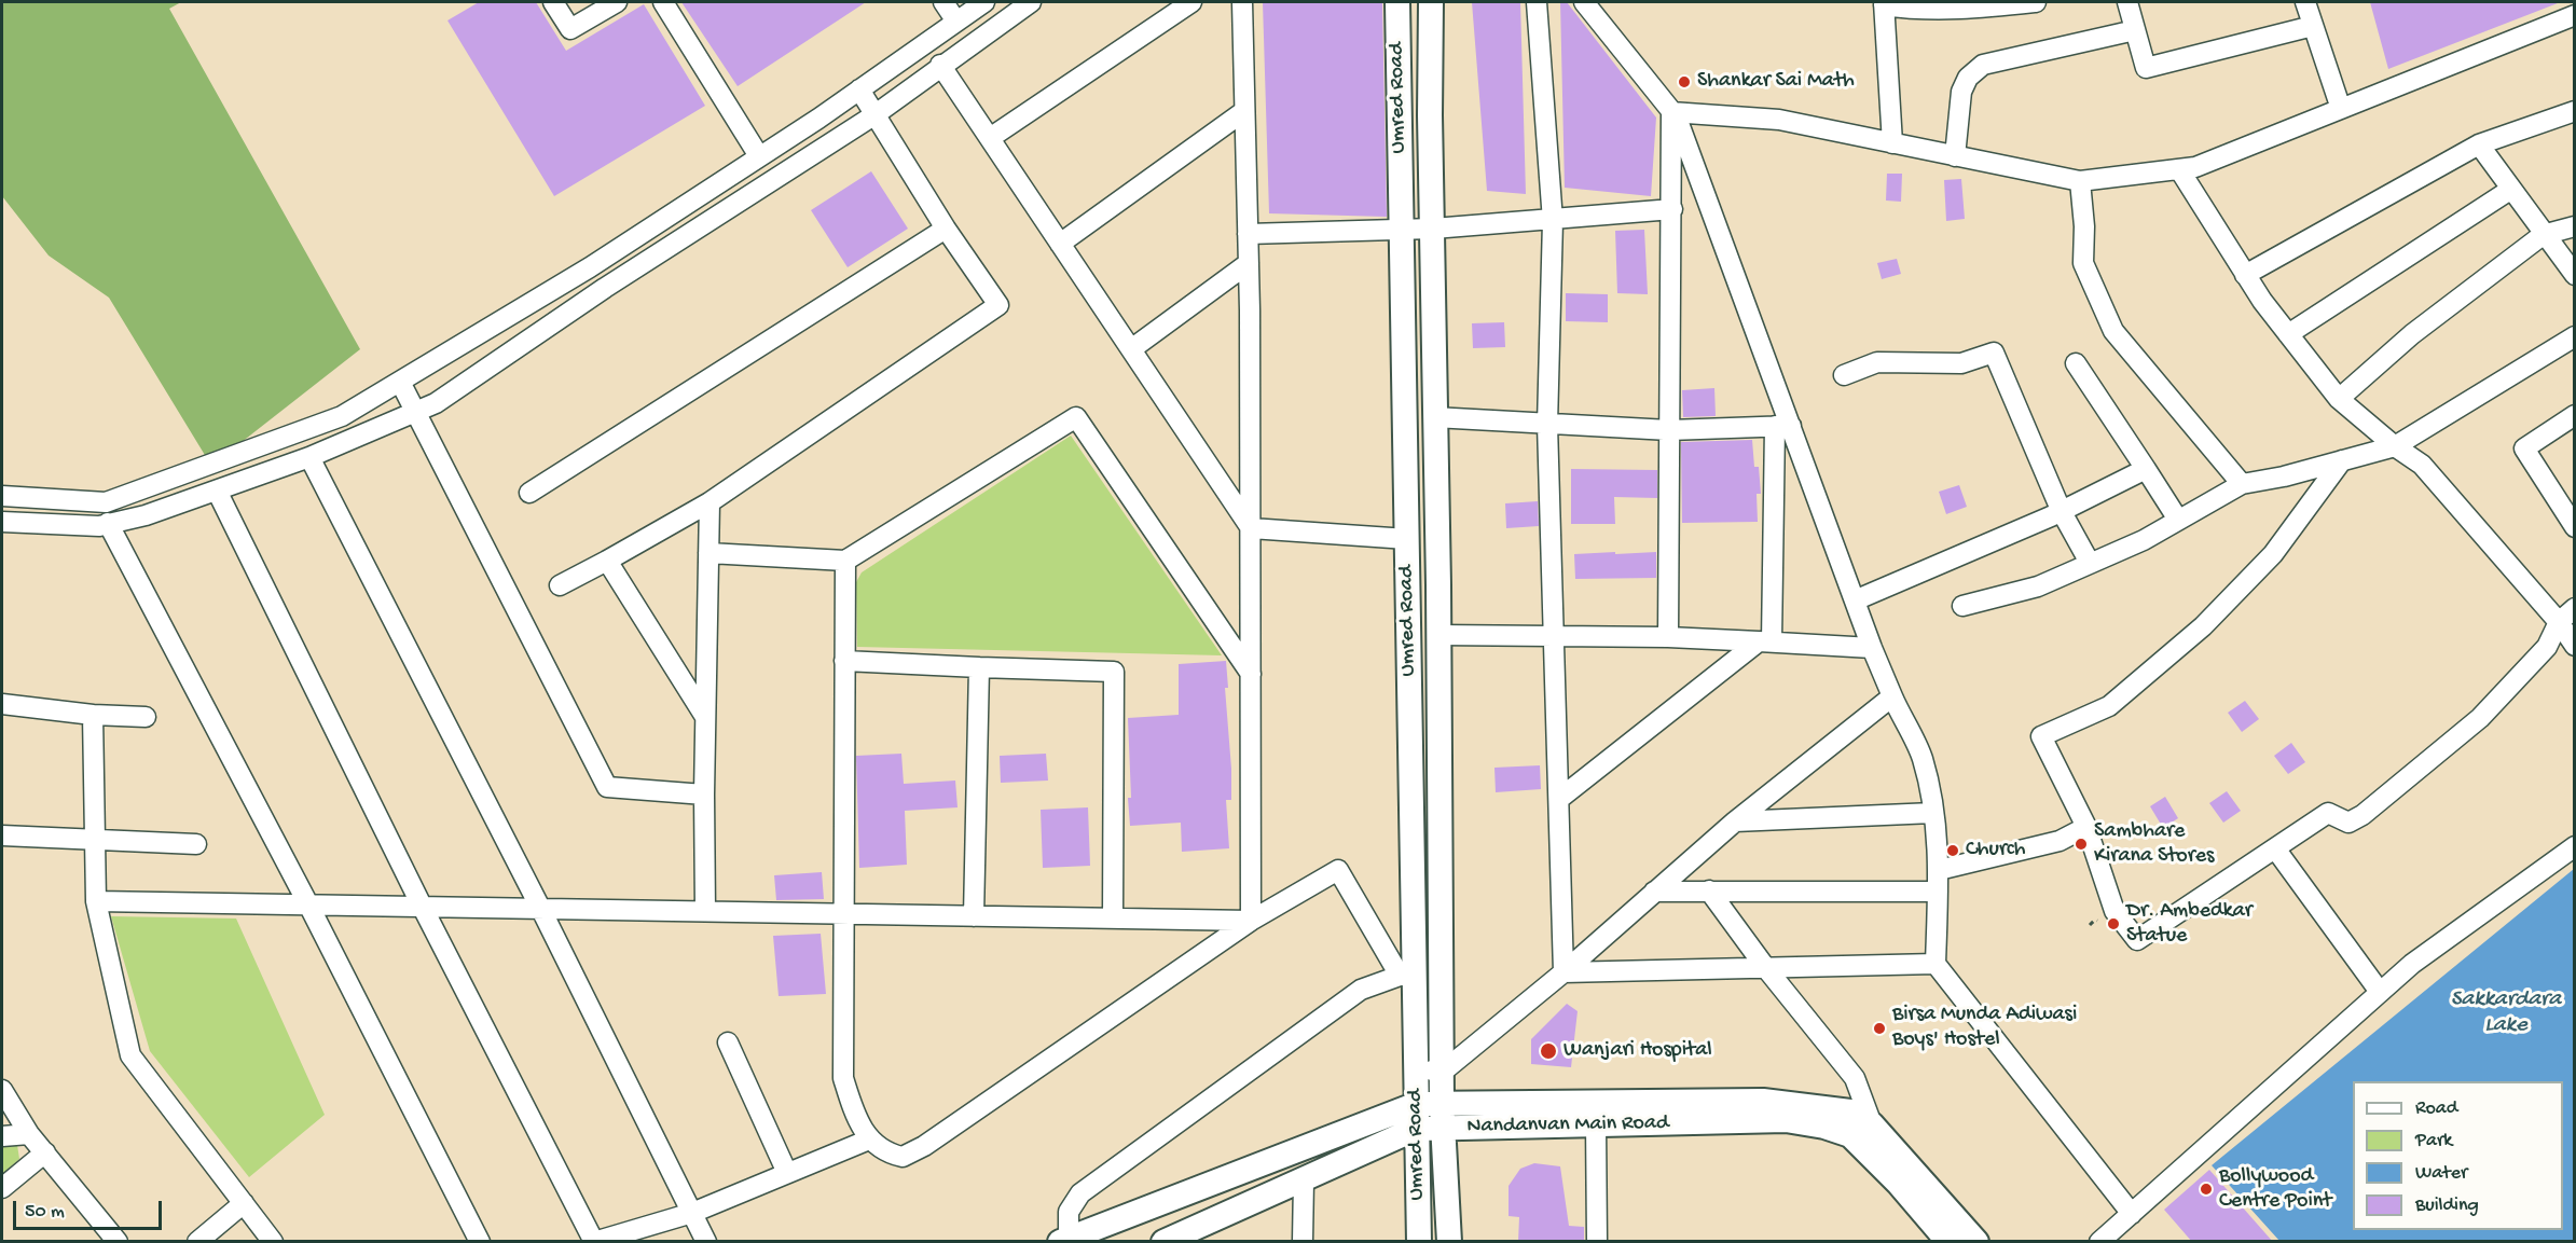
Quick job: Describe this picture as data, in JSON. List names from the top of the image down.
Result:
{
  "streets": {
    "main road": ["Umred Road", "Nandanvan Main Road"]
  },
  "crossings": [
    ["Umred Road", "Nandanvan Main Road"]
  ],
  "water": ["Sakkardara Lake"],
  "places": [
    "Shankar Sai Math",
    "Sambhare Kirana Stores",
    "Church",
    "Dr. Ambedkar Statue",
    "Birsa Munda Adiwasi Boys' Hostel",
    "Wanjari Hospital",
    "Bollywood Centre Point"
  ],
  "legend": [
    "Road",
    "Park",
    "Water",
    "Building"
  ],
  "scale_bar": "50 m"
}
